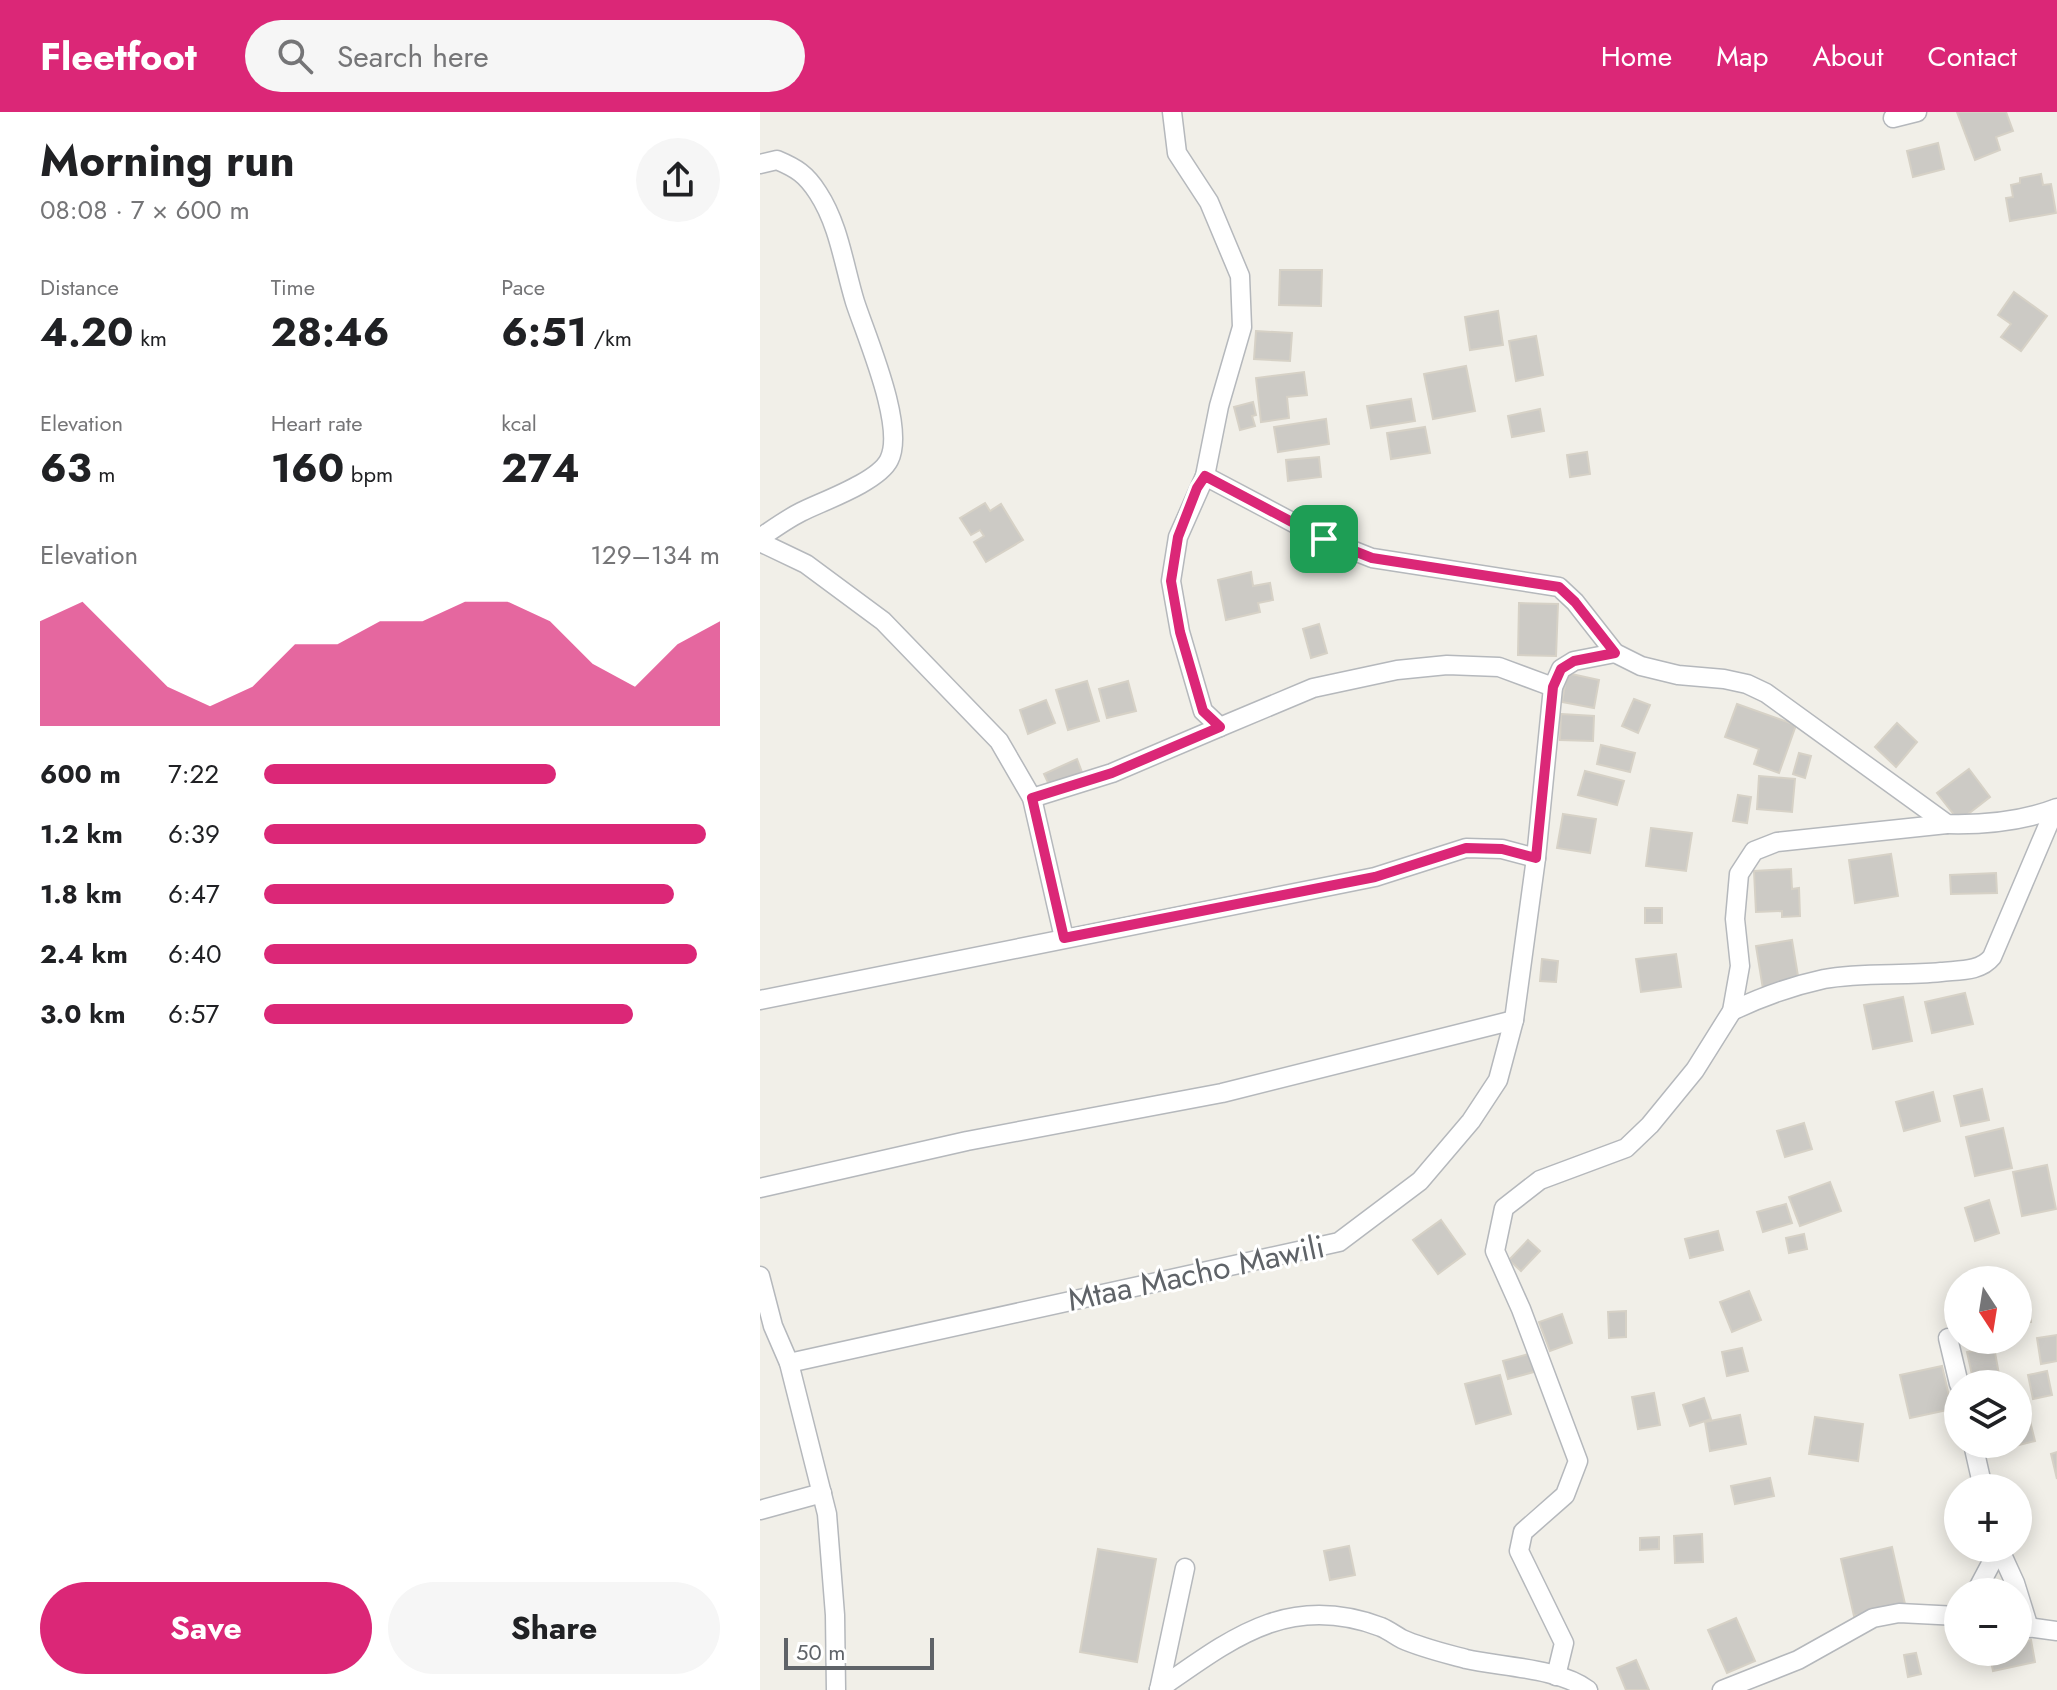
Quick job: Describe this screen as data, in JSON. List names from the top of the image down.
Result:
{
  "streets": {
    "street": ["Mtaa Macho Mawili"]
  },
  "scale_bar": "50 m",
  "north": "bottom",
  "page": {
    "header": "Fleetfoot",
    "search": "Search here",
    "nav": [
      "Home",
      "Map",
      "About",
      "Contact"
    ],
    "heading": ["Morning run", "08:08 · 7 × 600 m"],
    "stats": [
      ["Distance", "4.20 km"],
      ["Time", "28:46"],
      ["Pace", "6:51 /km"],
      ["Elevation", "63 m"],
      ["Heart rate", "160 bpm"],
      ["kcal", "274"]
    ],
    "chart": ["Elevation", "129–134 m"],
    "list": [
      {
        "name": "600 m",
        "note": "7:22"
      },
      {
        "name": "1.2 km",
        "note": "6:39"
      },
      {
        "name": "1.8 km",
        "note": "6:47"
      },
      {
        "name": "2.4 km",
        "note": "6:40"
      },
      {
        "name": "3.0 km",
        "note": "6:57"
      }
    ],
    "map_buttons": ["+", "−"],
    "buttons": ["Save", "Share"],
    "scale": "50 m"
  }
}
